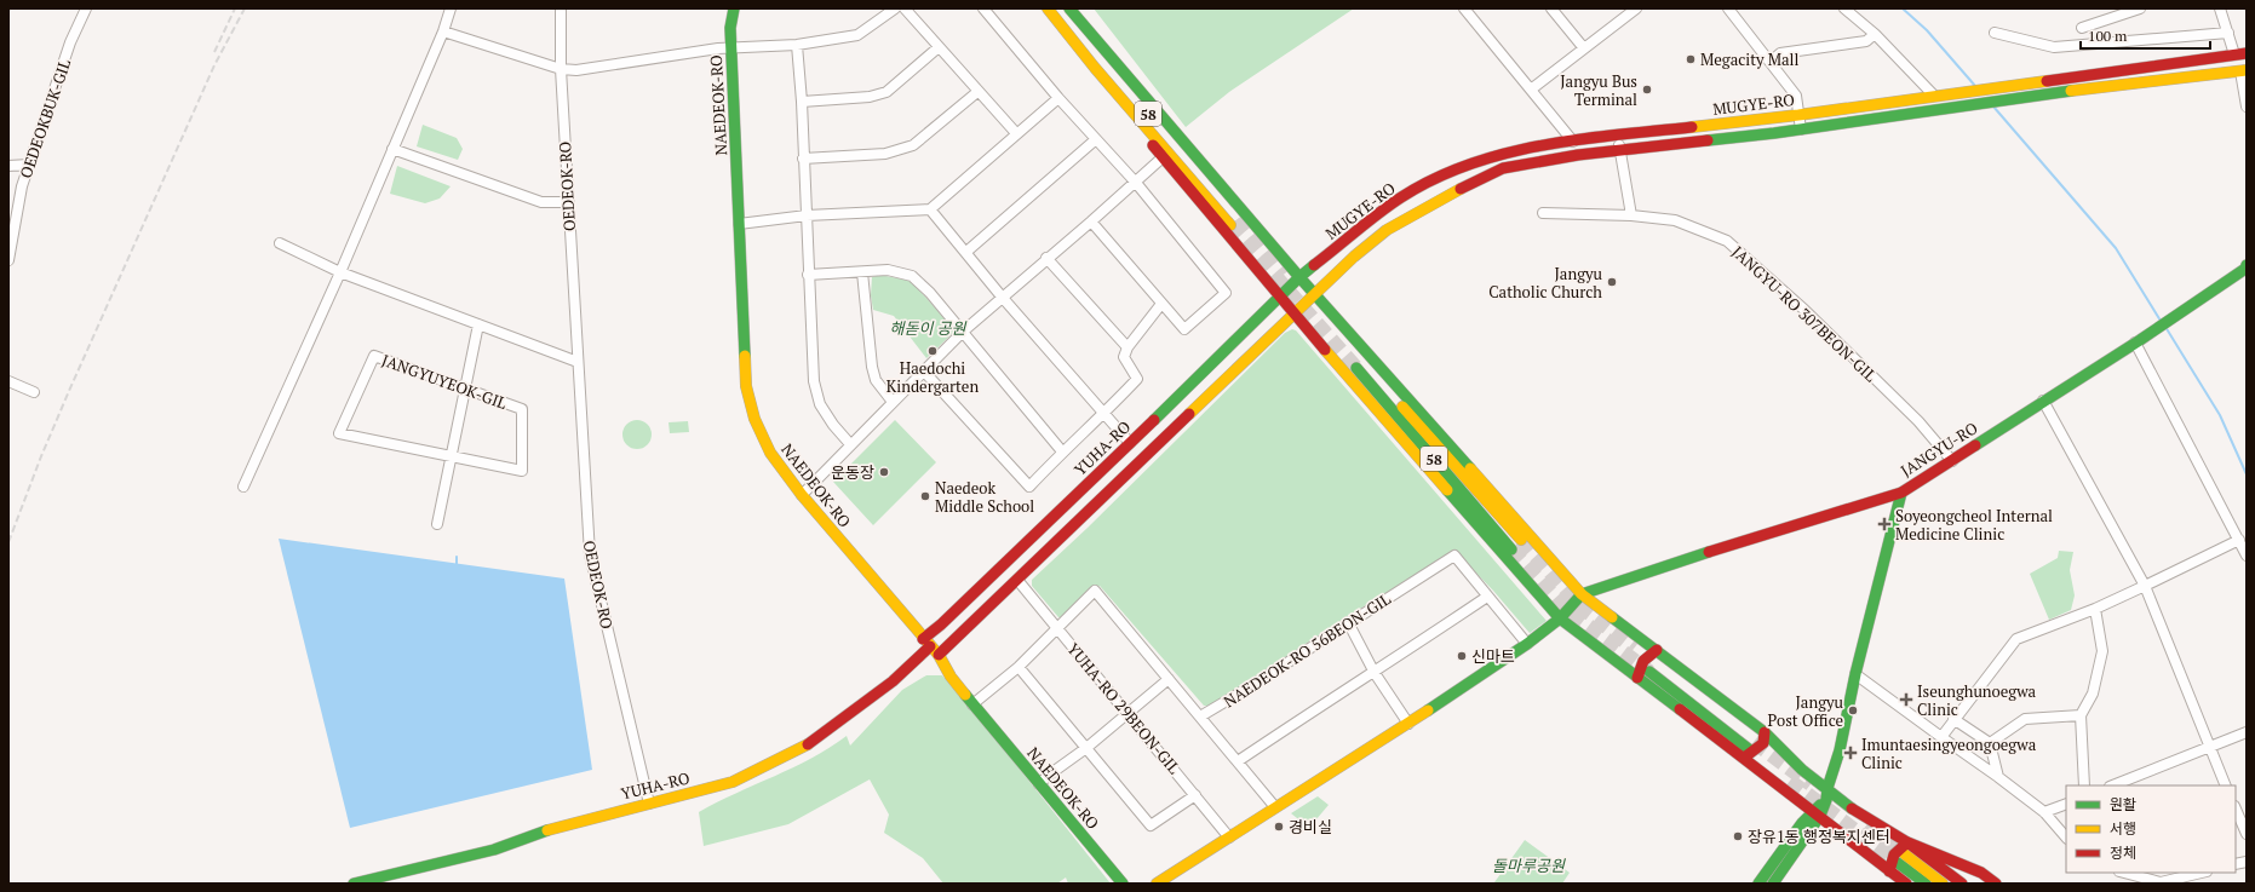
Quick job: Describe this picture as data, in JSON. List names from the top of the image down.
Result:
{
  "streets": {
    "main road": [
      "MUGYE-RO",
      "NAEDEOK-RO",
      "58",
      "YUHA-RO",
      "JANGYU-RO"
    ],
    "street": [
      "OEDEOKBUK-GIL",
      "OEDEOK-RO",
      "JANGYU-RO 307BEON-GIL",
      "JANGYUYEOK-GIL",
      "NAEDEOK-RO 56BEON-GIL",
      "YUHA-RO 29BEON-GIL"
    ]
  },
  "crossings": [
    ["MUGYE-RO", "YUHA-RO"],
    ["NAEDEOK-RO", "YUHA-RO"],
    ["OEDEOK-RO", "YUHA-RO"],
    ["JANGYU-RO 307BEON-GIL", "JANGYU-RO"]
  ],
  "parks": ["해돋이 공원", "돌마루공원"],
  "places": {
    "other": [
      "Megacity Mall",
      "Jangyu Bus Terminal",
      "Jangyu Catholic Church",
      "Haedochi Kindergarten",
      "운동장",
      "Naedeok Middle School",
      "신마트",
      "Jangyu Post Office",
      "경비실",
      "장유1동 행정복지센터"
    ],
    "health": ["Soyeongcheol Internal Medicine Clinic", "Iseunghunoegwa Clinic", "Imuntaesingyeongoegwa Clinic"]
  },
  "legend": ["원활", "서행", "정체"],
  "scale_bar": "100 m"
}
